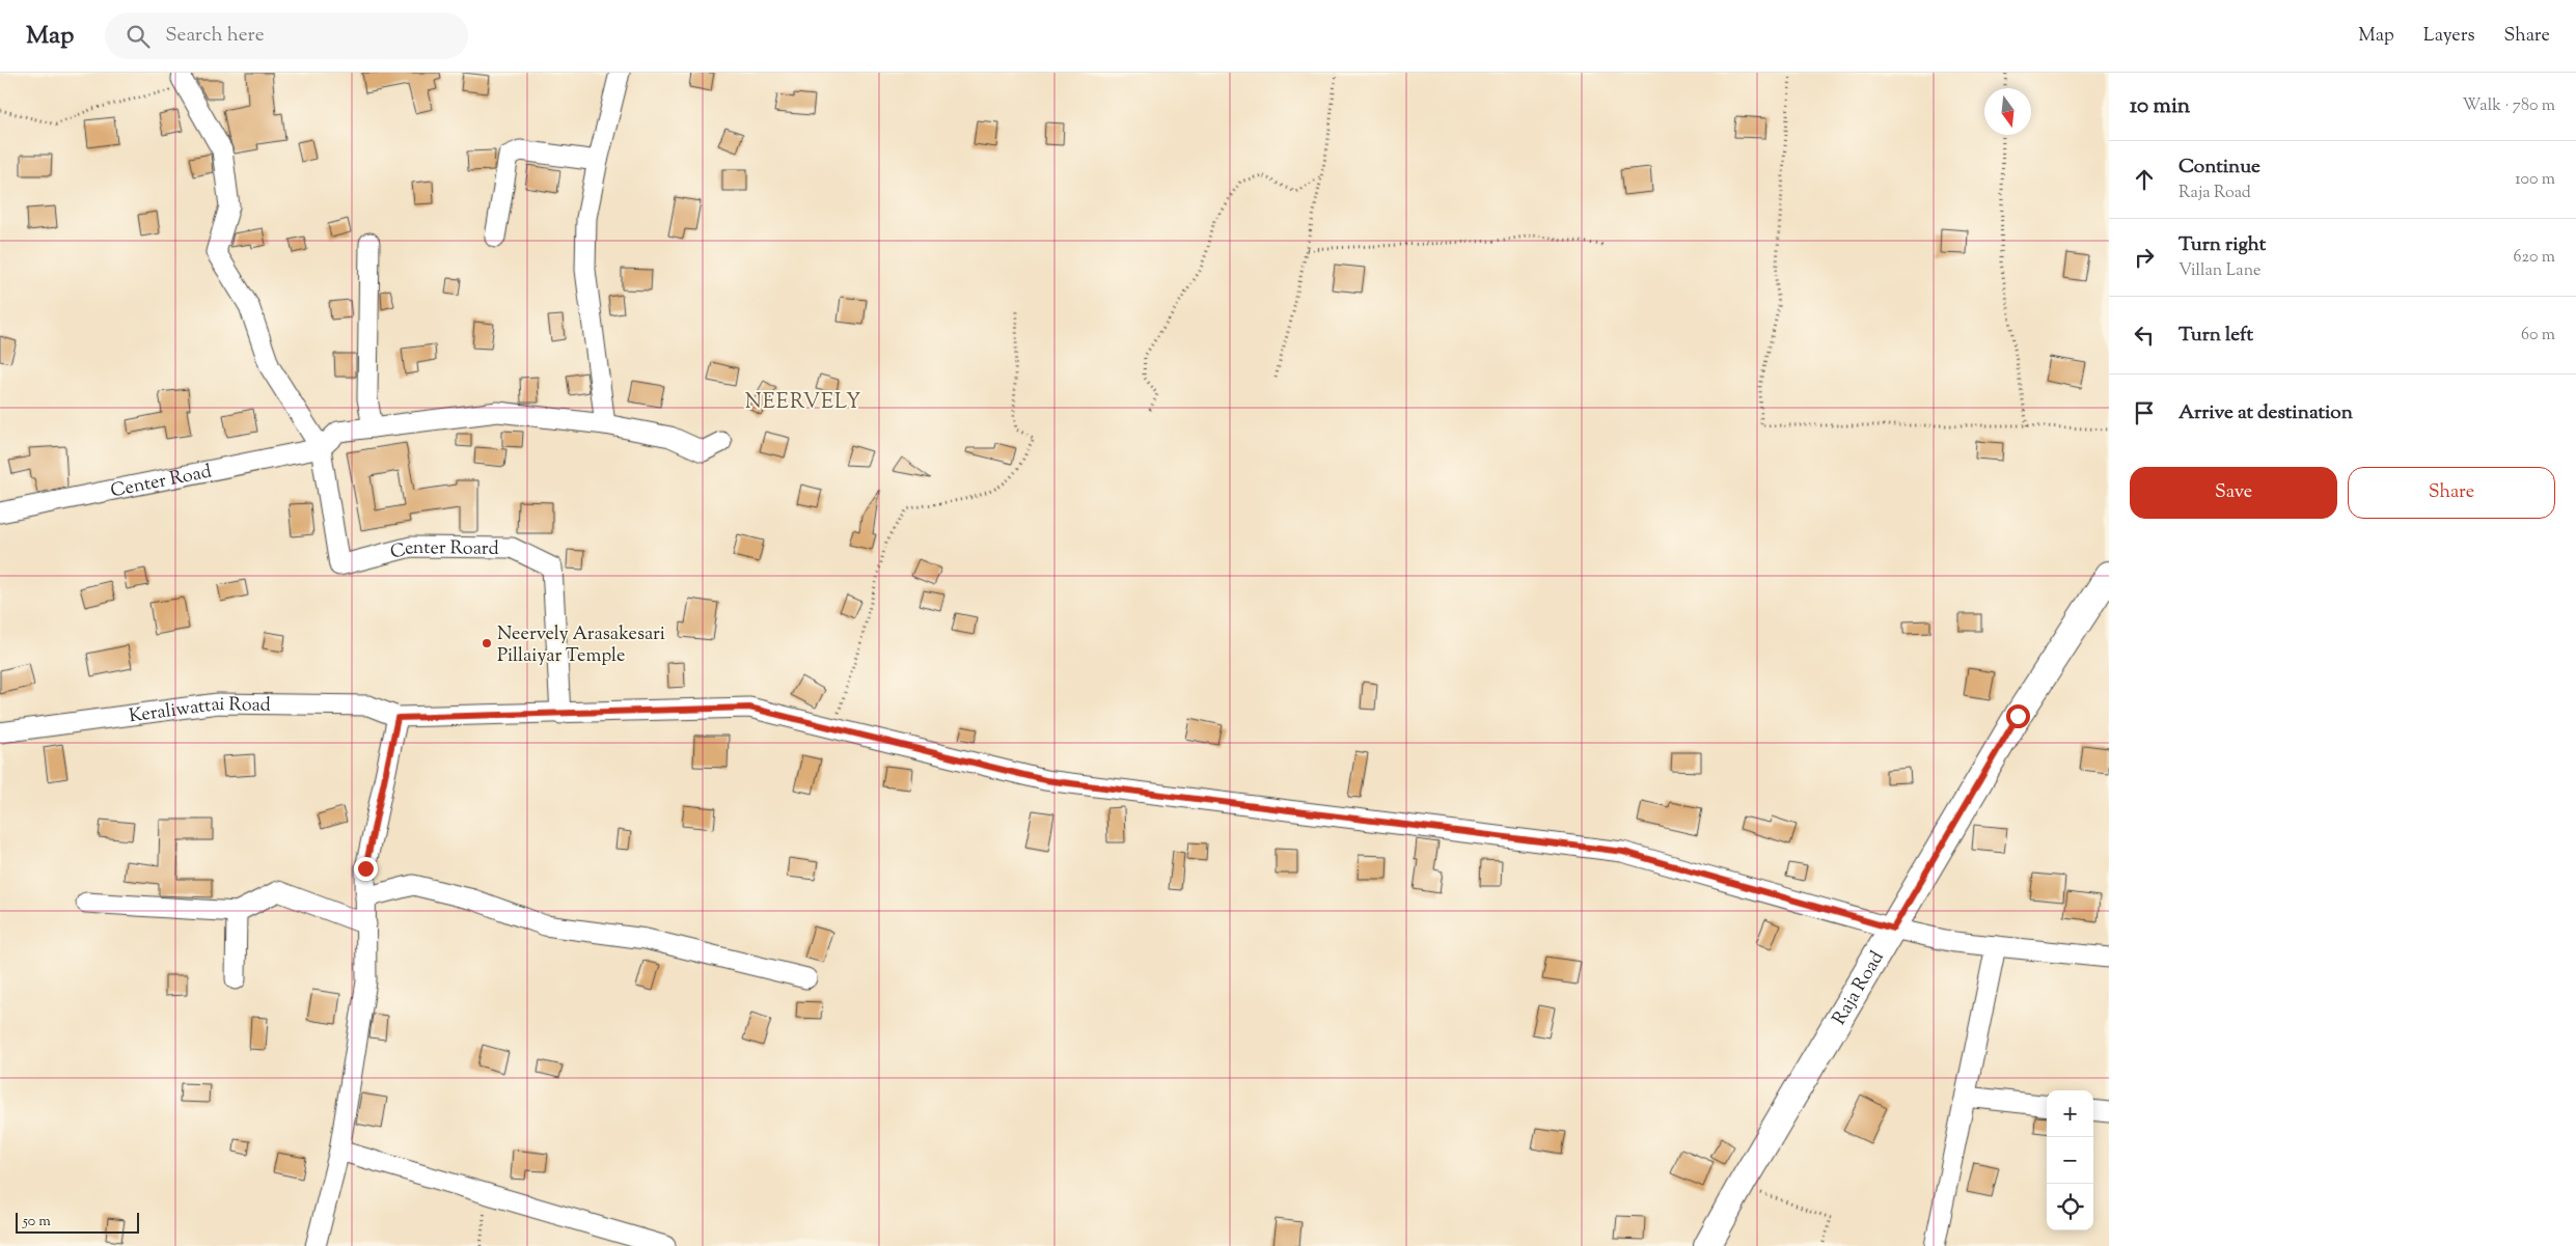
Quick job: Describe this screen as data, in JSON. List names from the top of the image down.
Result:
{
  "streets": {
    "street": [
      "Center Road",
      "Center Roard",
      "Keraliwattai Road",
      "Raja Road"
    ]
  },
  "crossings": [
    ["Center Road", "Center Roard"]
  ],
  "districts": ["NEERVELY"],
  "places": ["Neervely Arasakesari Pillaiyar Temple"],
  "scale_bar": "50 m",
  "north": "bottom",
  "page": {
    "header": "Map",
    "search": "Search here",
    "nav": ["Map", "Layers", "Share"],
    "heading": ["10 min", "Walk · 780 m"],
    "list": [
      ["Continue", "Raja Road", "100 m"],
      ["Turn right", "Villan Lane", "620 m"],
      ["Turn left", "60 m"],
      "Arrive at destination"
    ],
    "buttons": ["Save", "Share"],
    "map_buttons": ["+", "−"],
    "scale": "50 m"
  }
}
